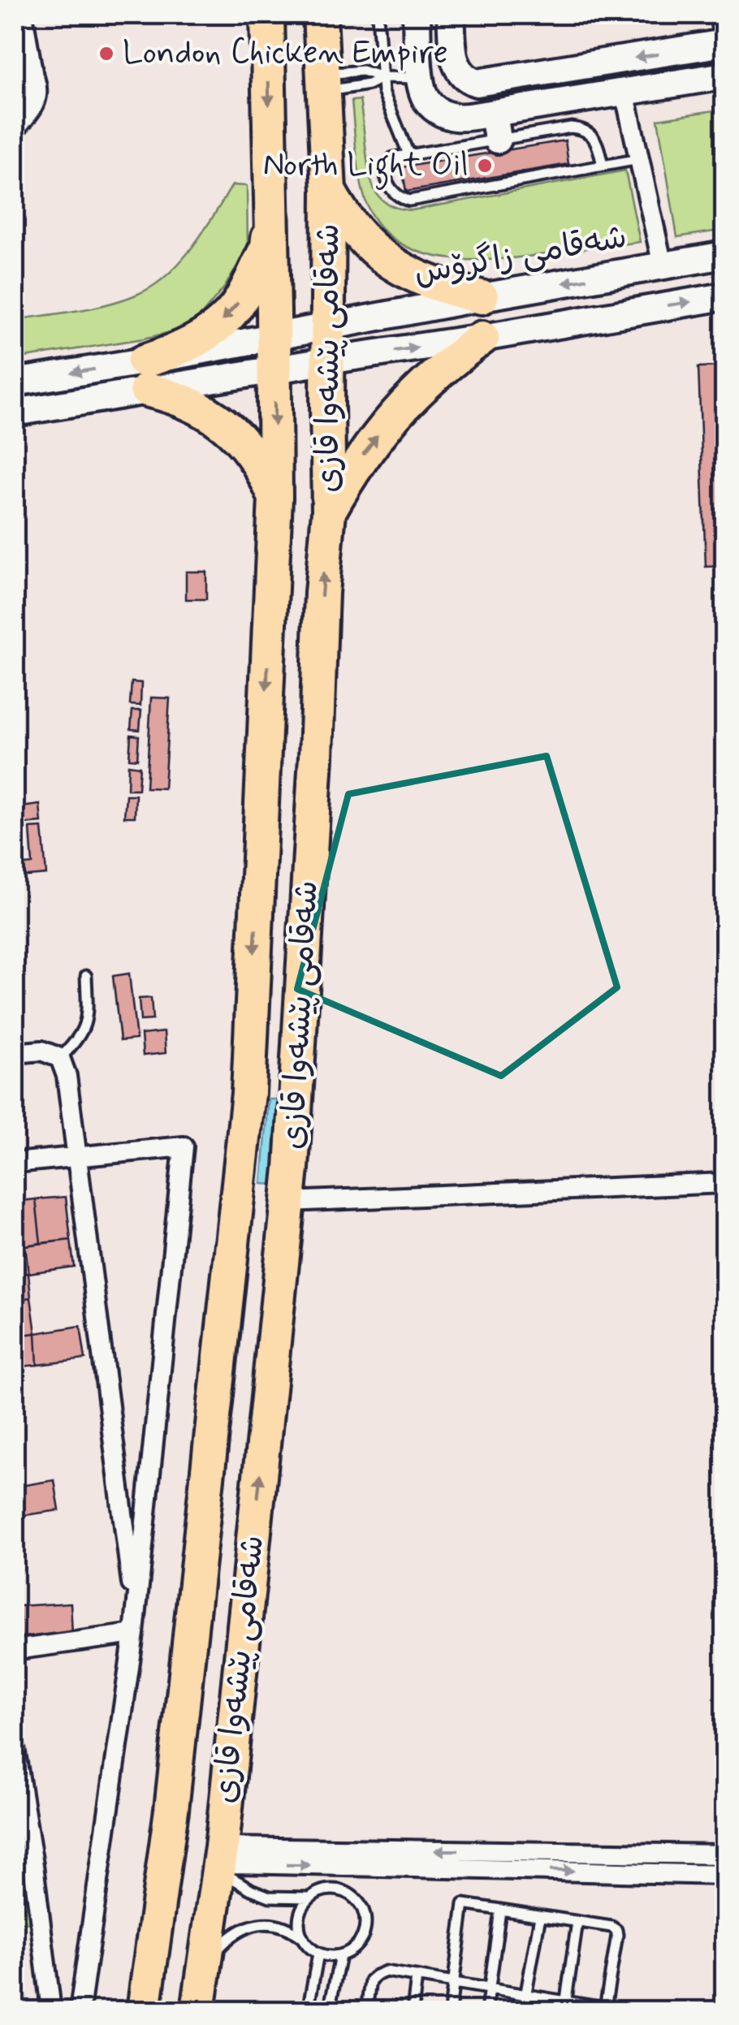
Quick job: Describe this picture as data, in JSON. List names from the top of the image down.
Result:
{
  "streets": {
    "highway": ["شەقامی پێشەوا قازی"],
    "main road": ["شەقامی زاگرۆس"]
  },
  "crossings": [
    ["شەقامی زاگرۆس", "شەقامی پێشەوا قازی"]
  ],
  "places": ["London Chicken Empire", "North Light Oil"]
}
